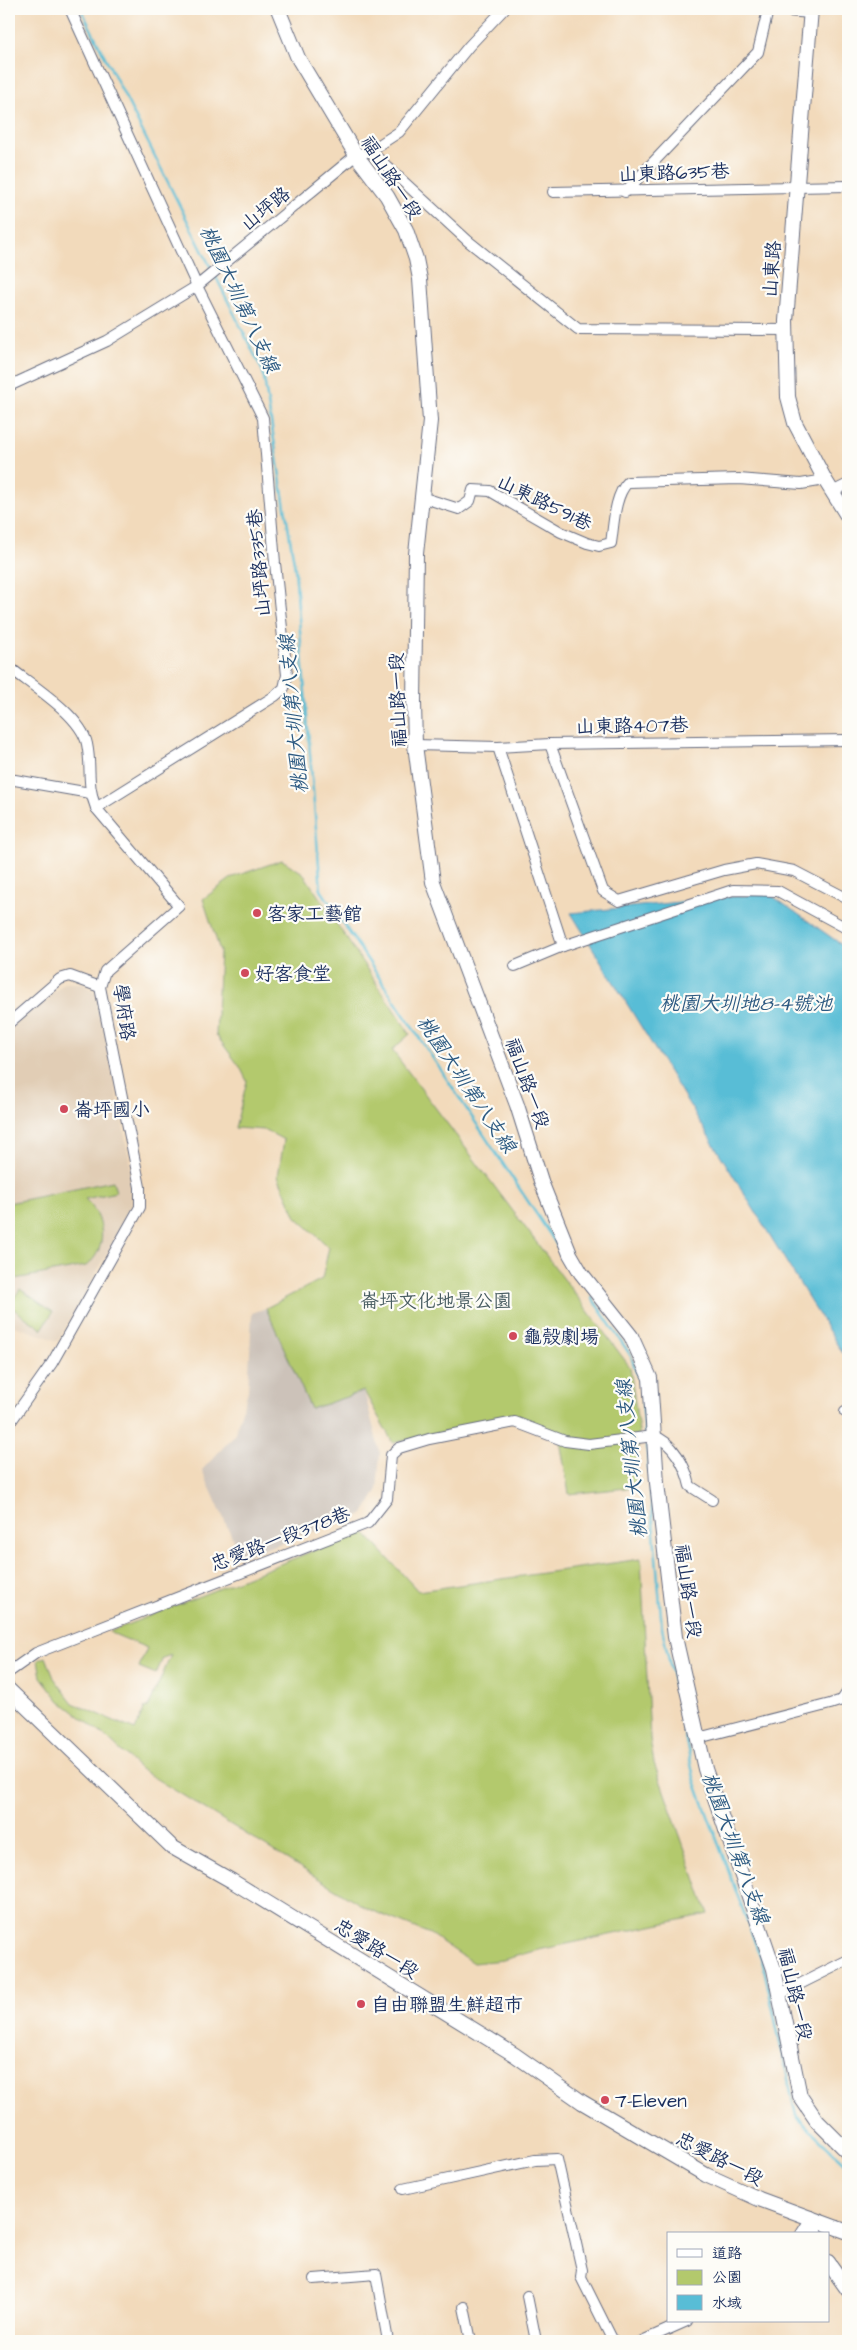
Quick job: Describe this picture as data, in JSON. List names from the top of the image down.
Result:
{
  "streets": {
    "street": [
      "山東路635巷",
      "福山路一段",
      "山坪路",
      "山東路",
      "山東路591巷",
      "山坪路335巷",
      "山東路407巷",
      "學府路",
      "忠愛路一段378巷",
      "忠愛路一段"
    ]
  },
  "crossings": [
    ["山東路635巷", "山東路"],
    ["福山路一段", "山坪路"],
    ["福山路一段", "山東路591巷"],
    ["福山路一段", "山東路407巷"],
    ["福山路一段", "忠愛路一段378巷"],
    ["山坪路", "山坪路335巷"],
    ["山東路", "山東路591巷"],
    ["山坪路335巷", "學府路"]
  ],
  "water": ["桃園大圳第八支線", "桃園大圳地8-4號池"],
  "parks": ["崙坪文化地景公園"],
  "places": [
    "客家工藝館",
    "好客食堂",
    "崙坪國小",
    "龜殼劇場",
    "自由聯盟生鮮超市",
    "7-Eleven"
  ],
  "legend": ["道路", "公園", "水域"]
}
